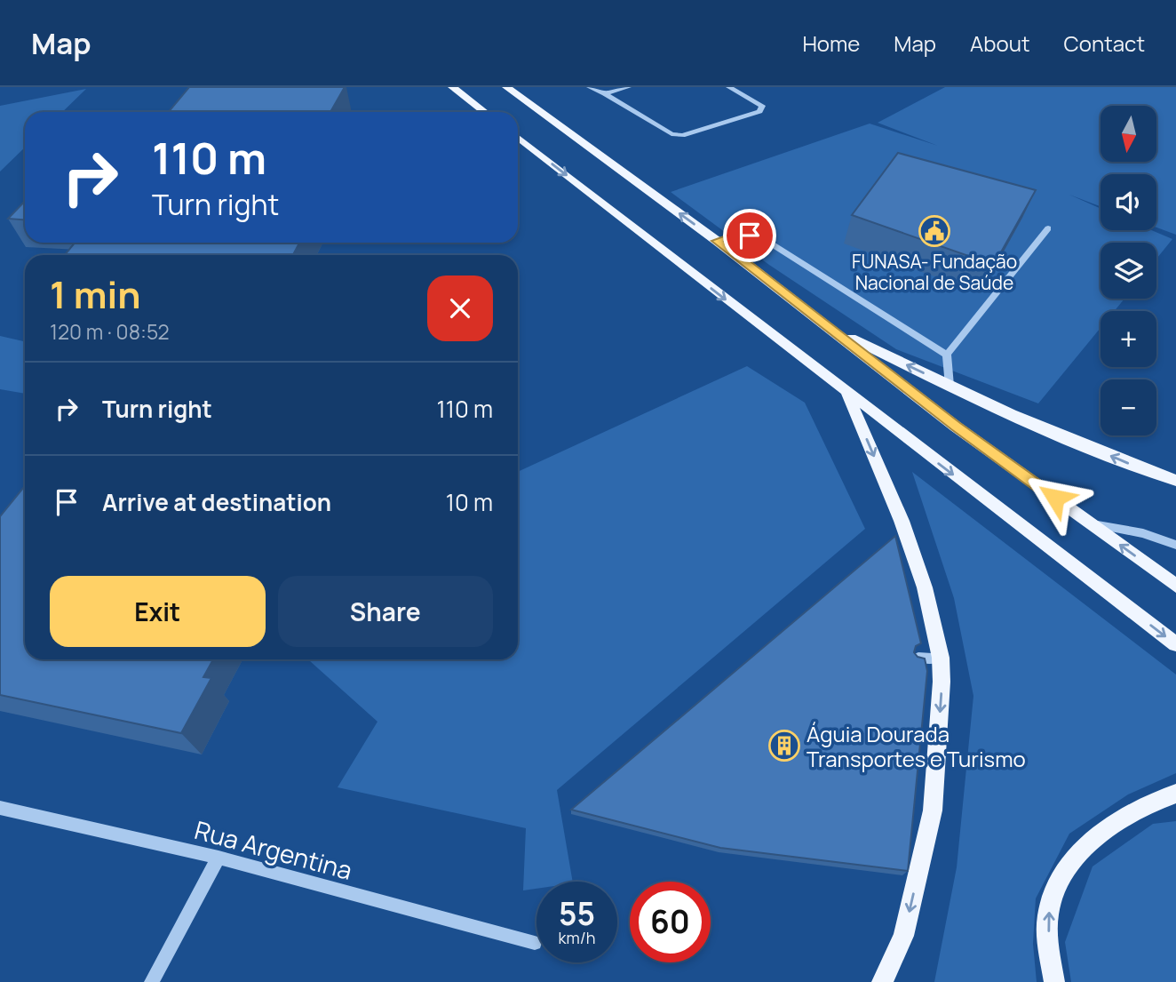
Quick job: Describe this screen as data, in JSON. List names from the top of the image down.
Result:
{
  "streets": {
    "street": ["Rua Argentina"]
  },
  "places": {
    "public building": ["FUNASA- Fundação Nacional de Saúde"],
    "building": ["Águia Dourada Transportes e Turismo"]
  },
  "north": "bottom",
  "page": {
    "header": "Map",
    "nav": [
      "Home",
      "Map",
      "About",
      "Contact"
    ],
    "map_buttons": ["+", "−"],
    "turn": ["110 m", "Turn right"],
    "heading": ["1 min", "120 m · 08:52"],
    "list": [
      {
        "name": "Turn right",
        "value": "110 m"
      },
      {
        "name": "Arrive at destination",
        "value": "10 m"
      }
    ],
    "buttons": ["Exit", "Share"],
    "speed": "55 km/h",
    "limit": "60"
  }
}
